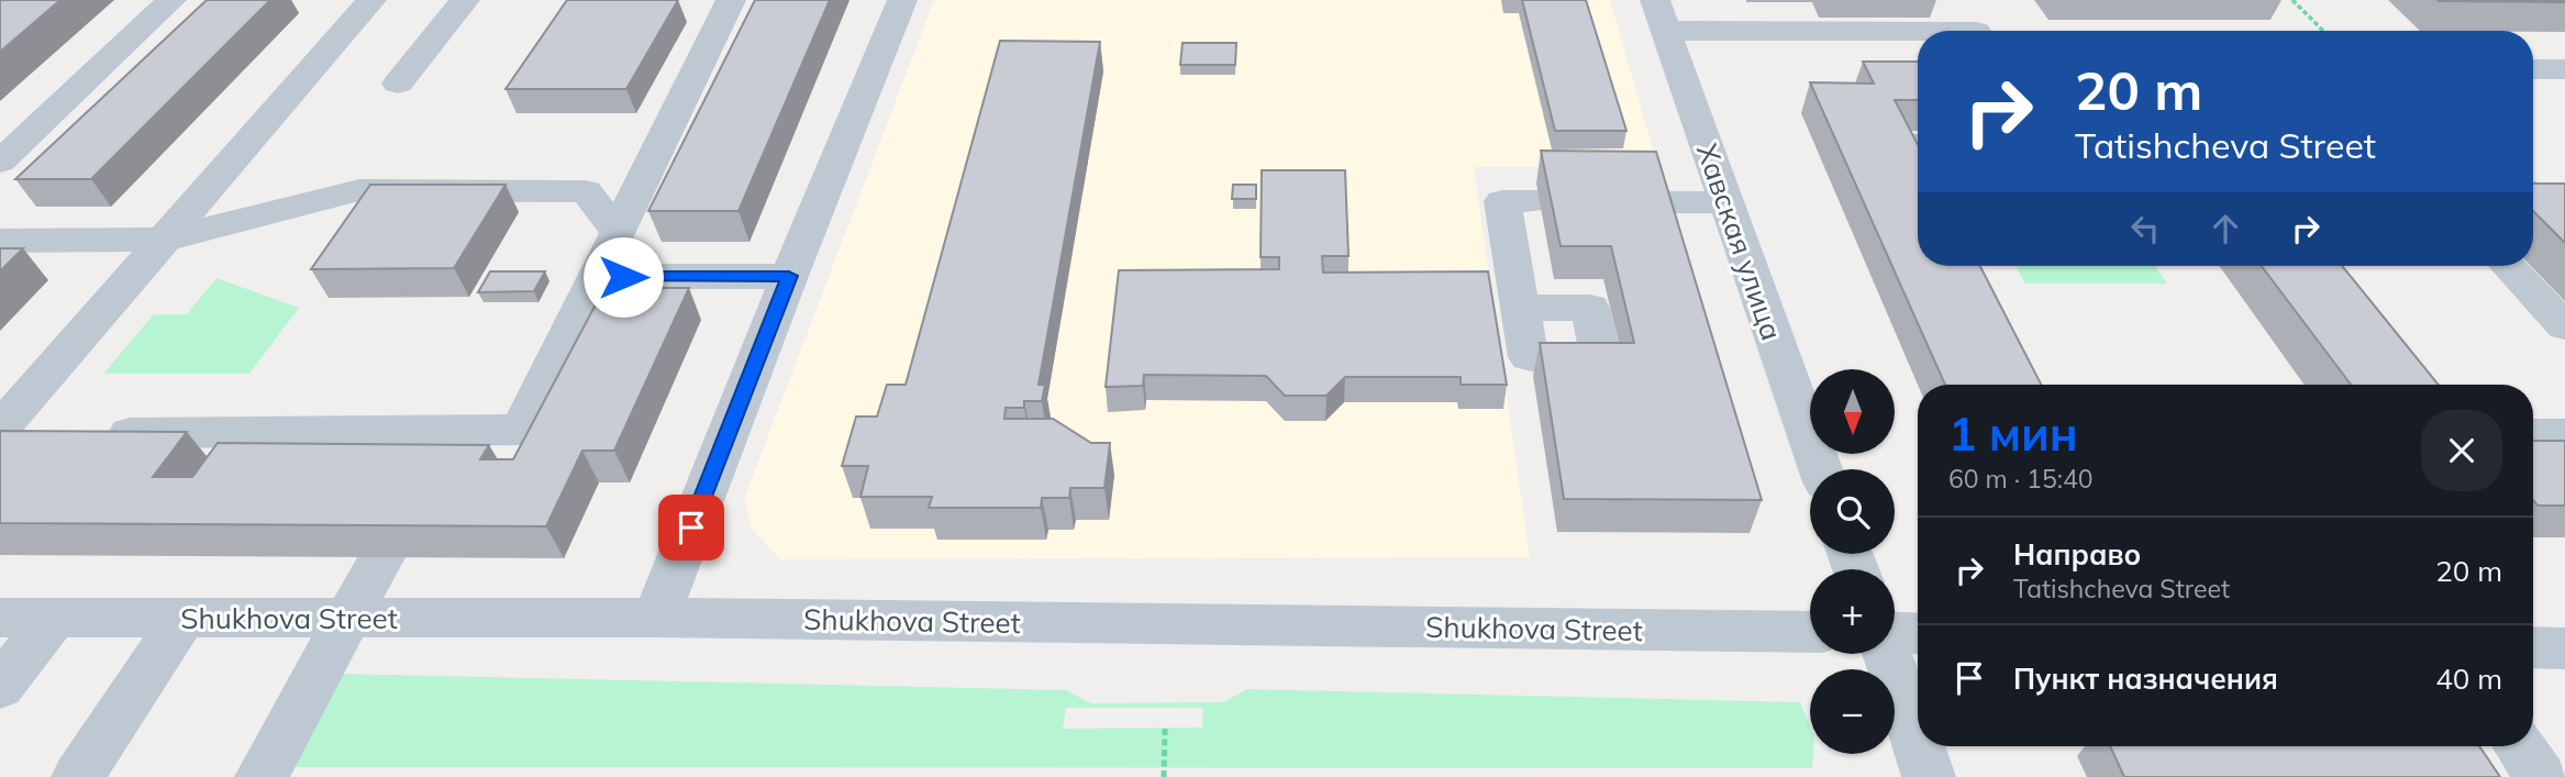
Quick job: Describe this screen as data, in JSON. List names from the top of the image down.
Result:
{
  "streets": {
    "street": ["Хавская улица", "Shukhova Street"]
  },
  "north": "bottom",
  "page": {
    "turn": ["20 m", "Tatishcheva Street"],
    "map_buttons": ["+", "−"],
    "heading": ["1 мин", "60 m · 15:40"],
    "list": [
      {
        "name": "Направо",
        "note": "Tatishcheva Street",
        "value": "20 m"
      },
      {
        "name": "Пункт назначения",
        "value": "40 m"
      }
    ]
  }
}
